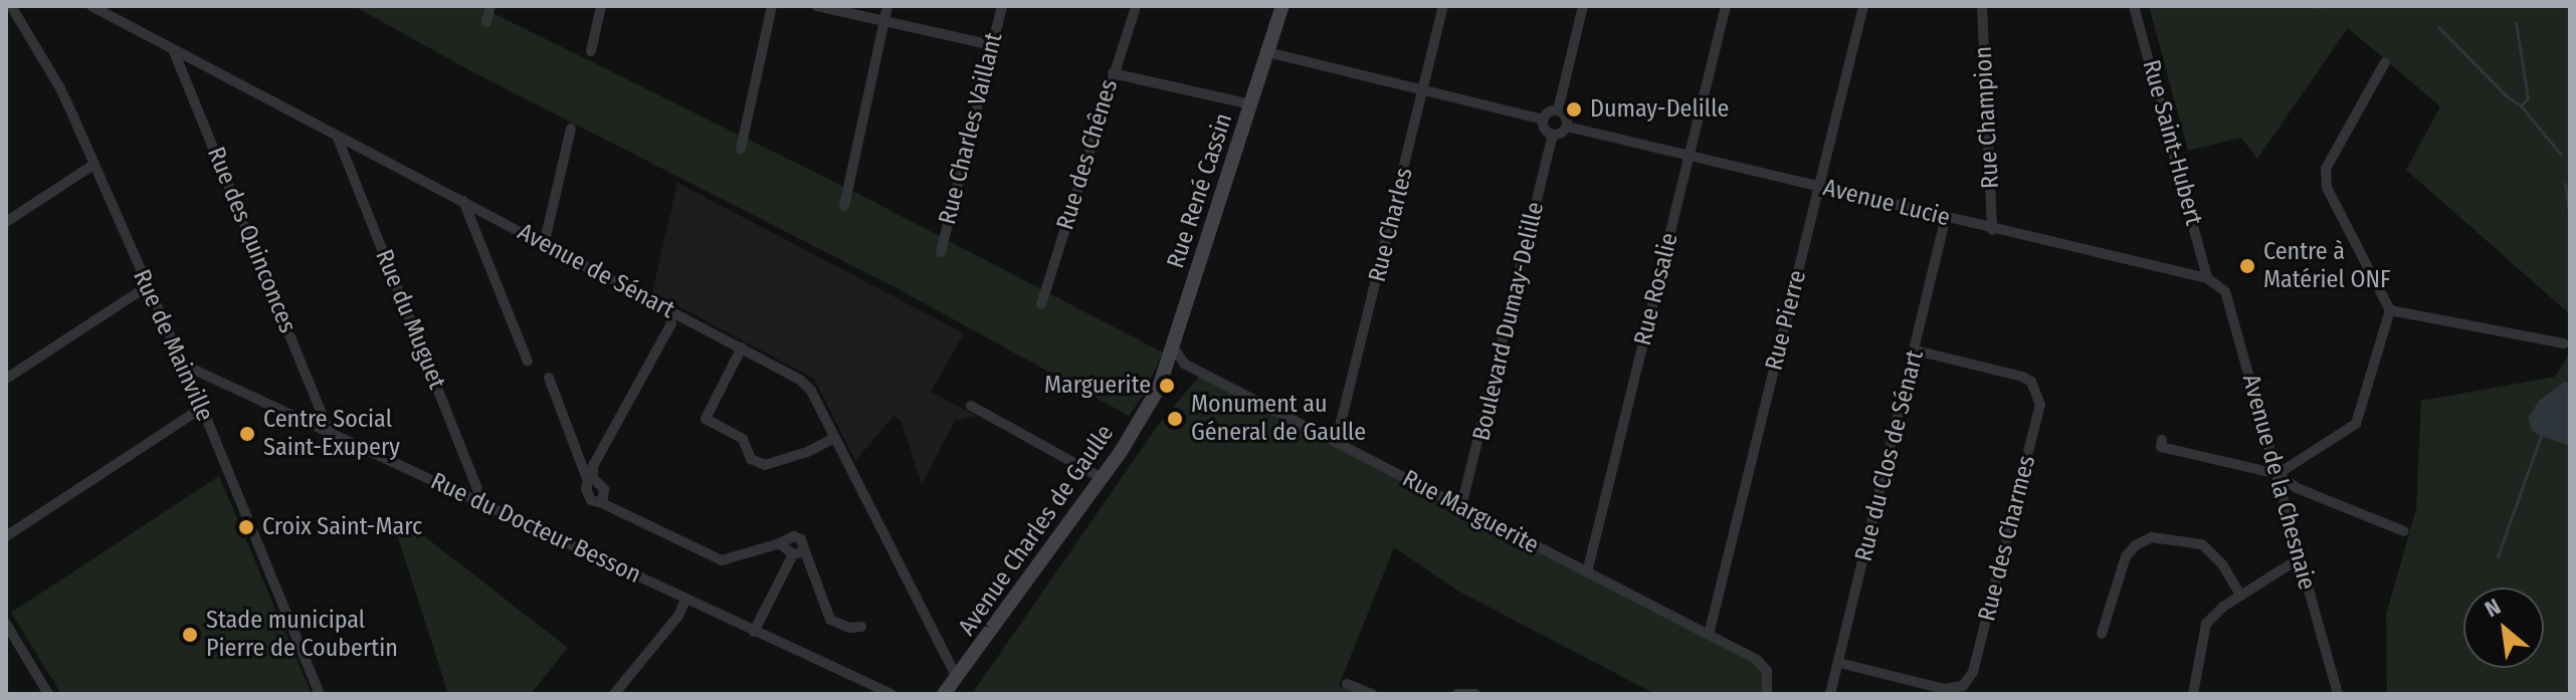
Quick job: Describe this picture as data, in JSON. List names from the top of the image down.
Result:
{
  "streets": {
    "main road": ["Rue René Cassin", "Avenue Charles de Gaulle"],
    "street": [
      "Rue Champion",
      "Rue Charles Vaillant",
      "Rue Saint-Hubert",
      "Rue des Chênes",
      "Avenue Lucie",
      "Rue Charles",
      "Rue des Quinconces",
      "Avenue de Sénart",
      "Rue Rosalie",
      "Rue du Muguet",
      "Rue Pierre",
      "Boulevard Dumay-Delille",
      "Rue de Mainville",
      "Rue du Clos de Sénart",
      "Avenue de la Chesnaie",
      "Rue Marguerite",
      "Rue du Docteur Besson",
      "Rue des Charmes"
    ]
  },
  "crossings": [
    ["Rue Champion", "Avenue Lucie"],
    ["Rue Saint-Hubert", "Avenue Lucie"],
    ["Rue Saint-Hubert", "Avenue de la Chesnaie"],
    ["Rue René Cassin", "Rue Marguerite"],
    ["Rue René Cassin", "Avenue Charles de Gaulle"],
    ["Avenue Lucie", "Rue Rosalie"],
    ["Avenue Lucie", "Rue Pierre"],
    ["Avenue Lucie", "Boulevard Dumay-Delille"],
    ["Avenue Lucie", "Rue du Clos de Sénart"],
    ["Avenue Lucie", "Avenue de la Chesnaie"],
    ["Rue Charles", "Rue Marguerite"],
    ["Rue des Quinconces", "Avenue de Sénart"],
    ["Rue des Quinconces", "Rue du Docteur Besson"],
    ["Avenue de Sénart", "Rue du Muguet"],
    ["Avenue de Sénart", "Avenue Charles de Gaulle"],
    ["Rue Rosalie", "Rue Marguerite"],
    ["Rue du Muguet", "Rue du Docteur Besson"],
    ["Rue Pierre", "Rue Marguerite"],
    ["Boulevard Dumay-Delille", "Rue Marguerite"],
    ["Rue de Mainville", "Rue du Docteur Besson"],
    ["Rue du Clos de Sénart", "Rue des Charmes"]
  ],
  "places": [
    "Dumay-Delille",
    "Centre à Matériel ONF",
    "Marguerite",
    "Monument au Géneral de Gaulle",
    "Centre Social Saint-Exupery",
    "Croix Saint-Marc",
    "Stade municipal Pierre de Coubertin"
  ],
  "north": "top left"
}
